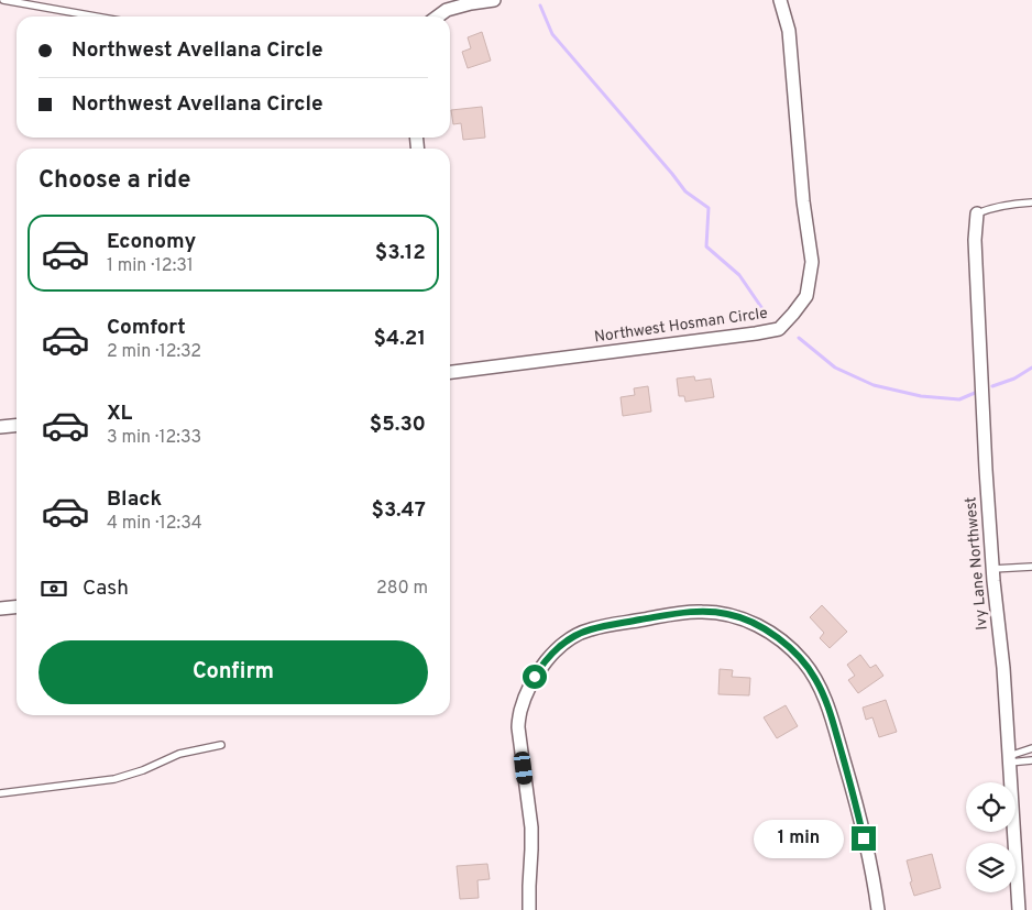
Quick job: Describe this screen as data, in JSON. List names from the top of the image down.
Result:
{
  "streets": {
    "street": ["Northwest Hosman Circle", "Ivy Lane Northwest"]
  },
  "page": {
    "banner": ["Northwest Avellana Circle", "Northwest Avellana Circle"],
    "heading": "Choose a ride",
    "list": [
      {
        "name": "Economy",
        "note": "1 min · 12:31",
        "value": "$3.12"
      },
      {
        "name": "Comfort",
        "note": "2 min · 12:32",
        "value": "$4.21"
      },
      {
        "name": "XL",
        "note": "3 min · 12:33",
        "value": "$5.30"
      },
      {
        "name": "Black",
        "note": "4 min · 12:34",
        "value": "$3.47"
      }
    ],
    "pay": ["Cash", "280 m"],
    "buttons": "Confirm",
    "bubble": "1 min"
  }
}
